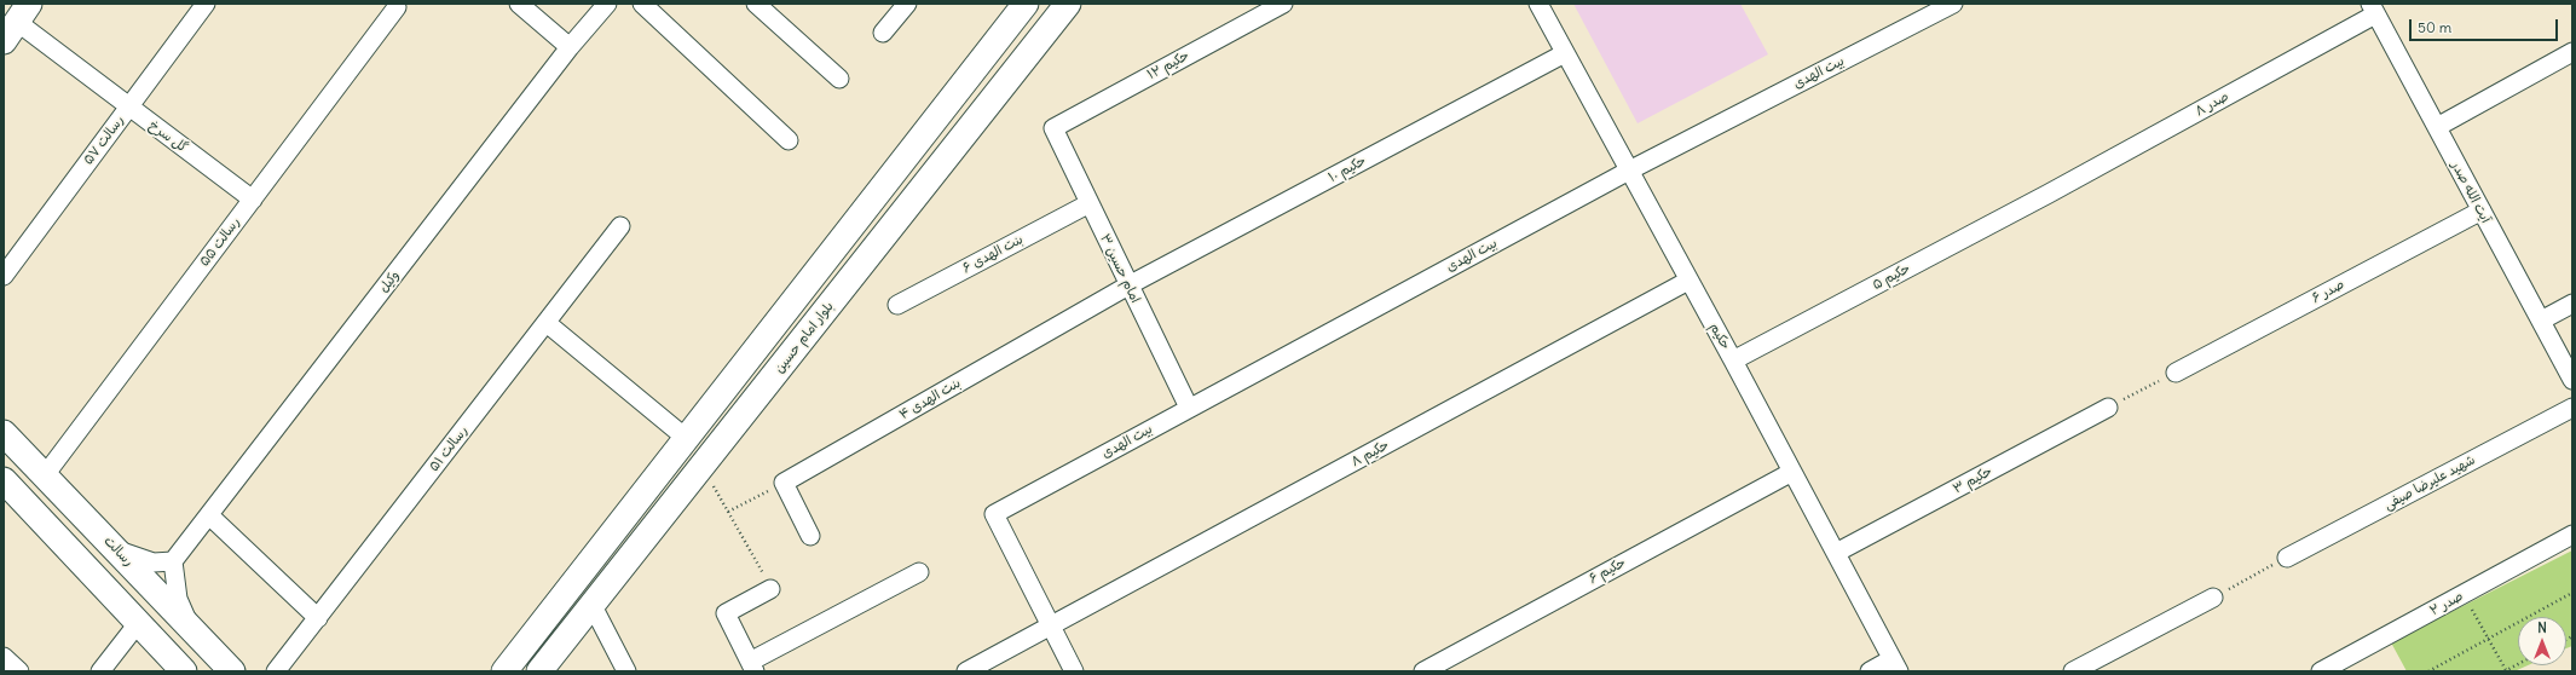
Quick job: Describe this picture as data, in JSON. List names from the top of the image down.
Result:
{
  "streets": {
    "main road": ["بلوار امام حسین", "رسالت"],
    "street": [
      "حکیم ۱۲",
      "بیت الهدی",
      "صدر ۸",
      "گل سرخ",
      "رسالت ۵۷",
      "حکیم ۱۰",
      "آیت الله صدر",
      "رسالت ۵۵",
      "بنت الهدی ۶",
      "امام حسین ۳",
      "حکیم ۵",
      "وکیل",
      "صدر ۶",
      "حکیم",
      "بنت الهدی ۴",
      "رسالت ۵۱",
      "حکیم ۸",
      "حکیم ۳",
      "شهید علیرضا صیفی",
      "حکیم ۶",
      "صدر ۲"
    ]
  },
  "crossings": [
    ["حکیم ۱۲", "امام حسین ۳"],
    ["بیت الهدی", "امام حسین ۳"],
    ["بیت الهدی", "حکیم"],
    ["بیت الهدی", "حکیم ۸"],
    ["صدر ۸", "آیت الله صدر"],
    ["صدر ۸", "حکیم ۵"],
    ["گل سرخ", "رسالت ۵۷"],
    ["گل سرخ", "رسالت ۵۵"],
    ["حکیم ۱۰", "امام حسین ۳"],
    ["حکیم ۱۰", "حکیم"],
    ["حکیم ۱۰", "بنت الهدی ۴"],
    ["آیت الله صدر", "صدر ۶"],
    ["رسالت ۵۵", "رسالت"],
    ["بنت الهدی ۶", "امام حسین ۳"],
    ["امام حسین ۳", "بنت الهدی ۴"],
    ["حکیم ۵", "حکیم"],
    ["حکیم", "حکیم ۸"],
    ["حکیم", "حکیم ۳"],
    ["حکیم", "حکیم ۶"]
  ],
  "scale_bar": "50 m",
  "north": "top"
}
